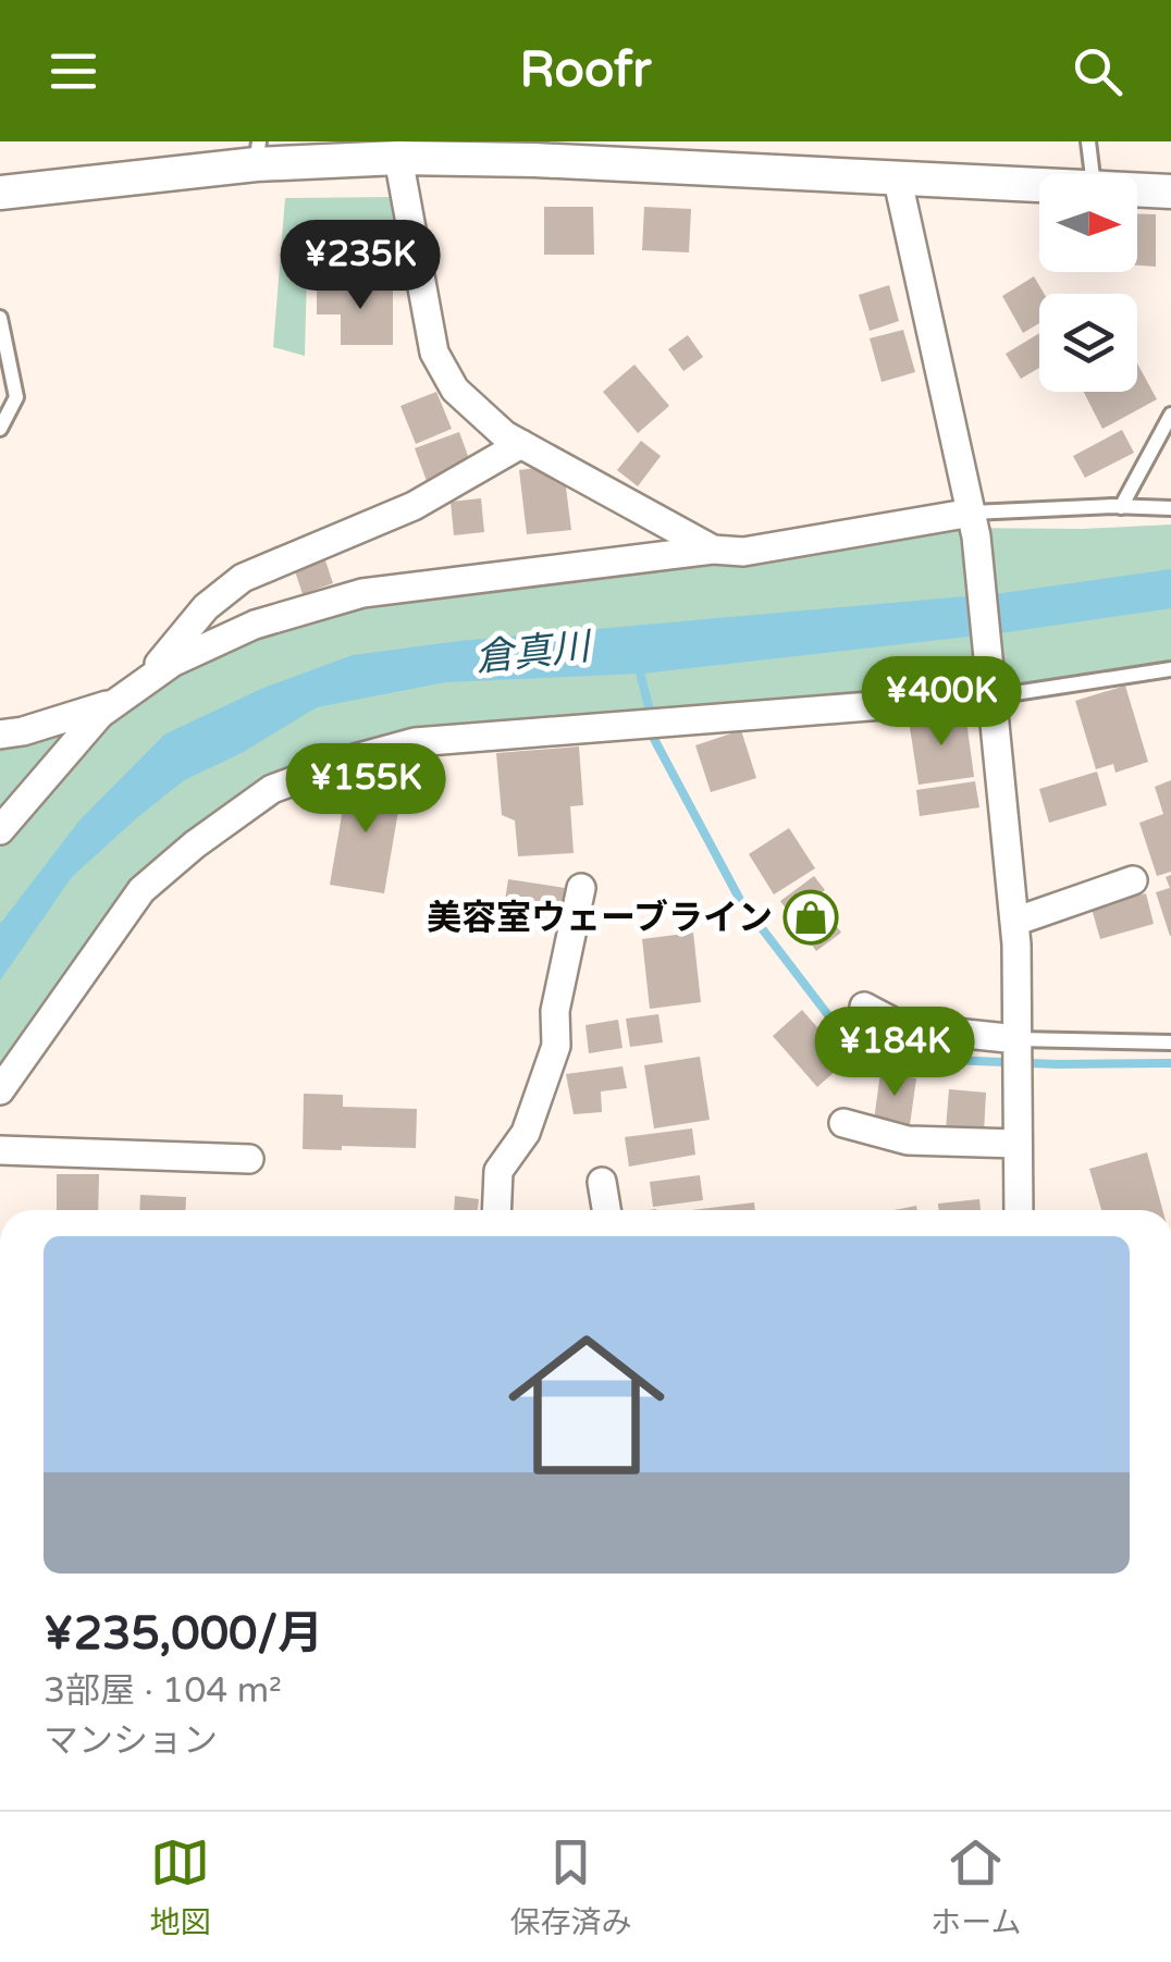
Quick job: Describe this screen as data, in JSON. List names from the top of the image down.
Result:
{
  "water": ["倉真川"],
  "places": {
    "shop": ["美容室ウェーブライン"]
  },
  "north": "right",
  "page": {
    "header": "Roofr",
    "price": [
      "¥235K",
      "¥400K",
      "¥155K",
      "¥184K"
    ],
    "list": [
      {
        "name": "¥235,000/月",
        "note": "3部屋 · 104 m² · マンション"
      }
    ],
    "tabs": ["地図", "保存済み", "ホーム"]
  }
}
